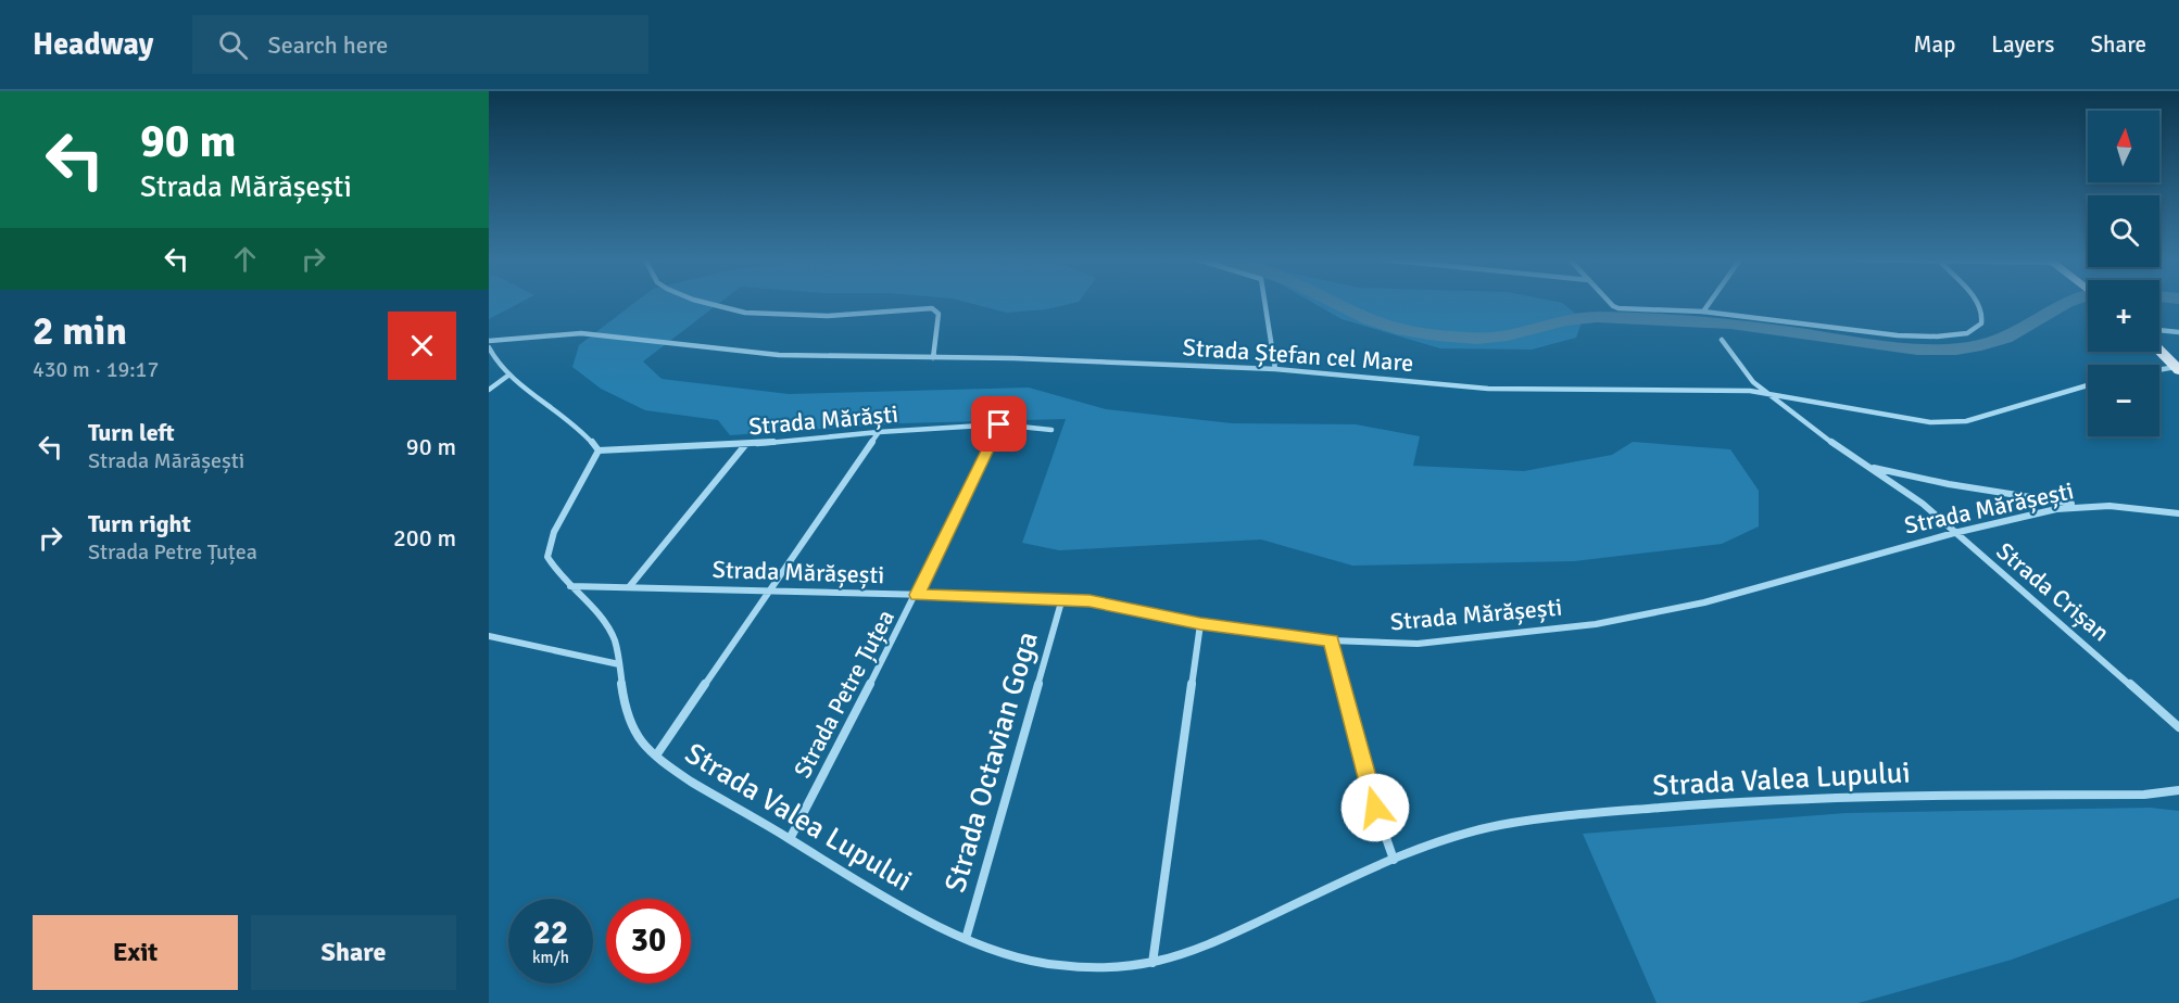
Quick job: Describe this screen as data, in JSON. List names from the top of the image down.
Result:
{
  "streets": {
    "street": [
      "Strada Ștefan cel Mare",
      "Strada Mărăști",
      "Strada Mărășești",
      "Strada Crișan",
      "Strada Petre Țuțea",
      "Strada Octavian Goga",
      "Strada Valea Lupului"
    ]
  },
  "crossings": [
    ["Strada Ștefan cel Mare", "Strada Crișan"],
    ["Strada Mărăști", "Strada Petre Țuțea"],
    ["Strada Mărăști", "Strada Valea Lupului"],
    ["Strada Mărășești", "Strada Crișan"],
    ["Strada Mărășești", "Strada Petre Țuțea"],
    ["Strada Mărășești", "Strada Octavian Goga"],
    ["Strada Mărășești", "Strada Valea Lupului"],
    ["Strada Petre Țuțea", "Strada Valea Lupului"],
    ["Strada Octavian Goga", "Strada Valea Lupului"]
  ],
  "north": "top",
  "page": {
    "header": "Headway",
    "search": "Search here",
    "nav": ["Map", "Layers", "Share"],
    "turn": ["90 m", "Strada Mărășești"],
    "map_buttons": ["+", "−"],
    "heading": ["2 min", "430 m · 19:17"],
    "list": [
      {
        "name": "Turn left",
        "note": "Strada Mărășești",
        "value": "90 m"
      },
      {
        "name": "Turn right",
        "note": "Strada Petre Țuțea",
        "value": "200 m"
      }
    ],
    "speed": "22 km/h",
    "limit": "30",
    "buttons": ["Exit", "Share"]
  }
}
